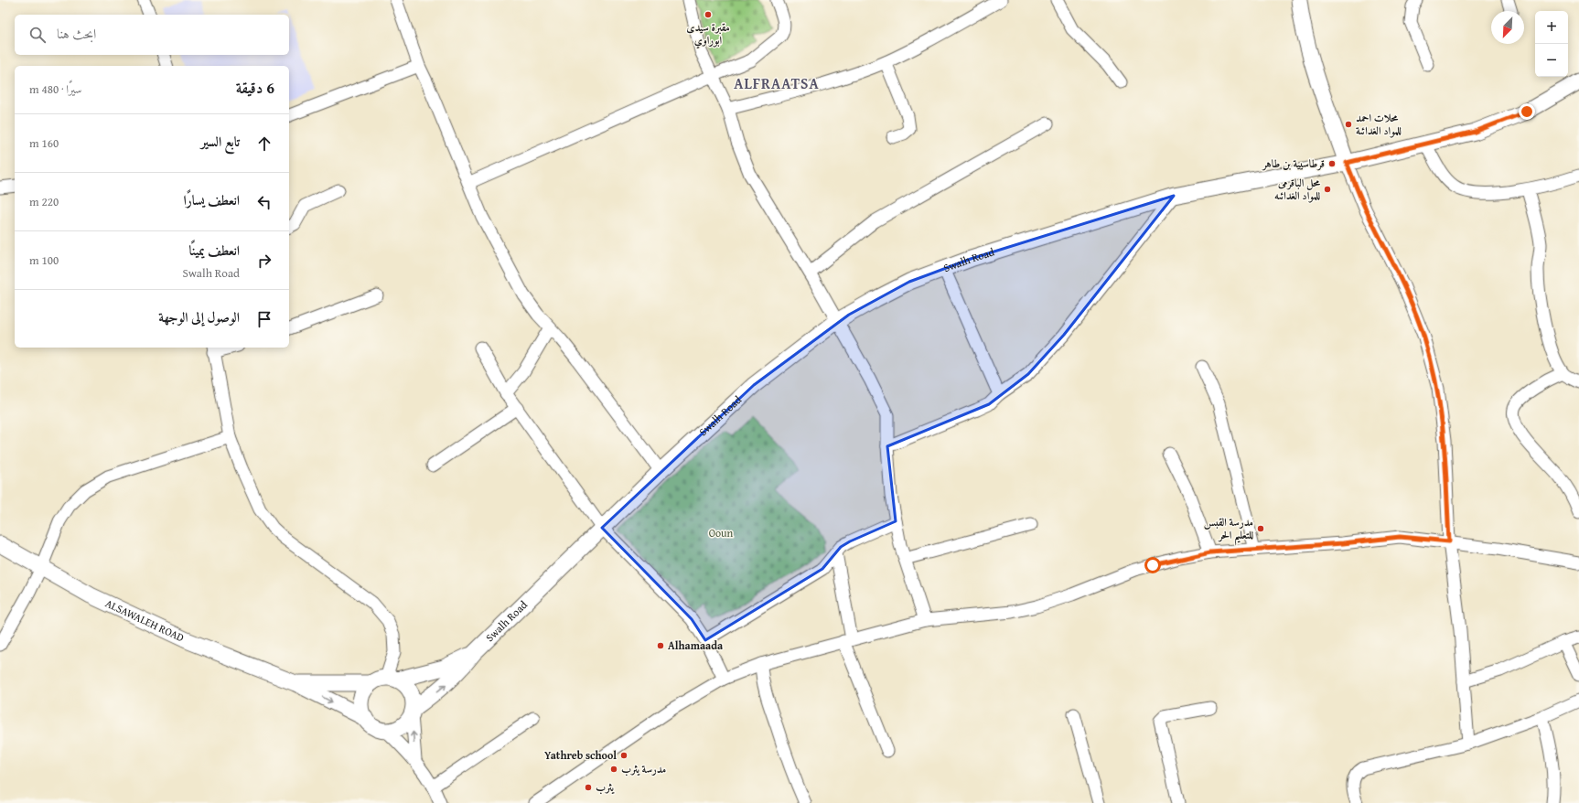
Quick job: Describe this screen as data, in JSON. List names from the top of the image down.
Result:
{
  "streets": {
    "street": ["Swalh Road", "ALSAWALEH ROAD"]
  },
  "districts": ["ALFRAATSA"],
  "parks": ["Ooun"],
  "places": [
    "مقبرة سيدى ابوراوي",
    "محلات احمد للمواد الغدائىة",
    "قرطاسيية بن طاهر",
    "محل الباقرمى للمواد الغدائىه",
    "مدرسة القبس للتعليم الحر",
    "Alhamaada",
    "Yathreb school",
    "مدرسة يثرب",
    "يثرب"
  ],
  "north": "bottom left",
  "page": {
    "map_buttons": ["+", "−"],
    "search": "ابحث هنا",
    "heading": ["6 دقيقة", "سيرًا · 480 m"],
    "list": [
      ["تابع السير", "160 m"],
      ["انعطف يسارًا", "220 m"],
      ["انعطف يمينًا", "Swalh Road", "100 m"],
      "الوصول إلى الوجهة"
    ]
  }
}
